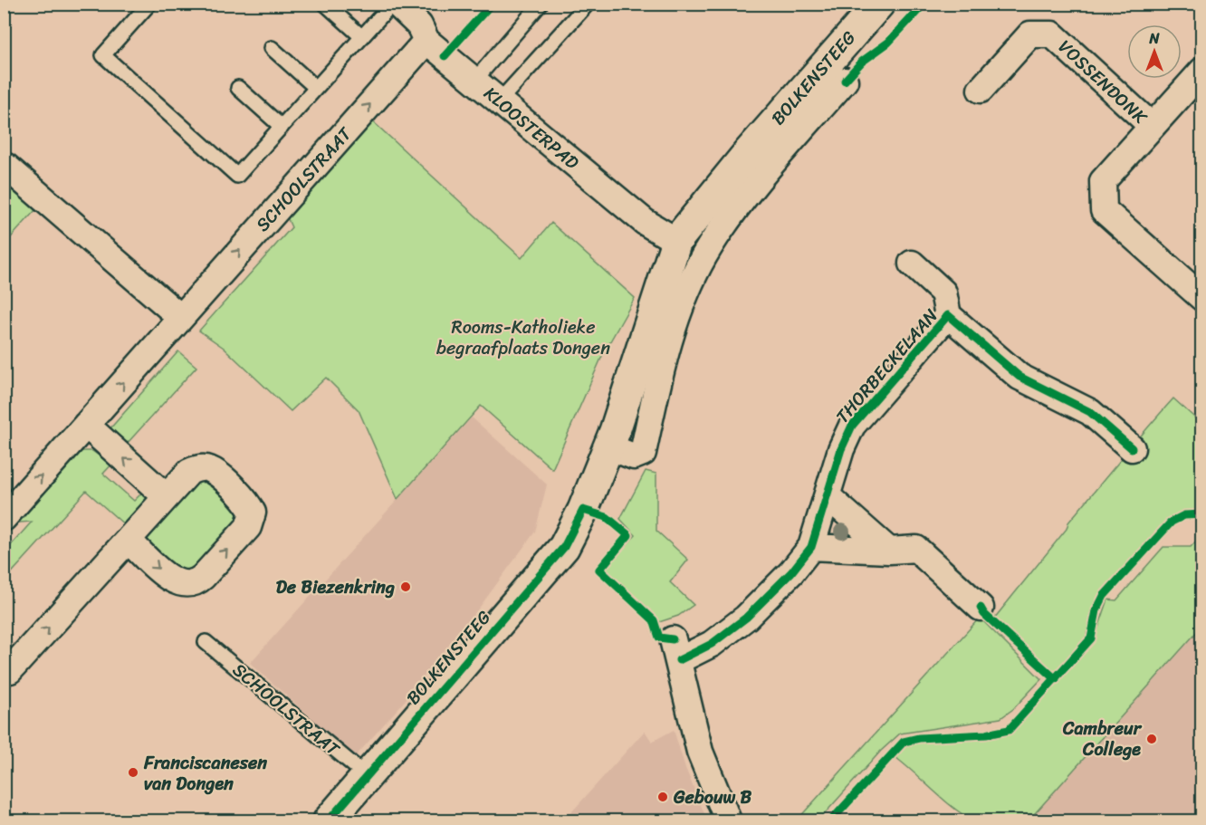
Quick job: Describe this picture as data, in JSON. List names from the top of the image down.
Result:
{
  "streets": {
    "street": [
      "BOLKENSTEEG",
      "VOSSENDONK",
      "KLOOSTERPAD",
      "SCHOOLSTRAAT",
      "THORBECKELAAN"
    ]
  },
  "crossings": [
    ["BOLKENSTEEG", "KLOOSTERPAD"],
    ["BOLKENSTEEG", "SCHOOLSTRAAT"],
    ["KLOOSTERPAD", "SCHOOLSTRAAT"]
  ],
  "one_way": ["SCHOOLSTRAAT"],
  "parks": ["Rooms-Katholieke begraafplaats Dongen"],
  "places": [
    "De Biezenkring",
    "Cambreur College",
    "Franciscanesen van Dongen",
    "Gebouw B"
  ],
  "north": "top"
}
